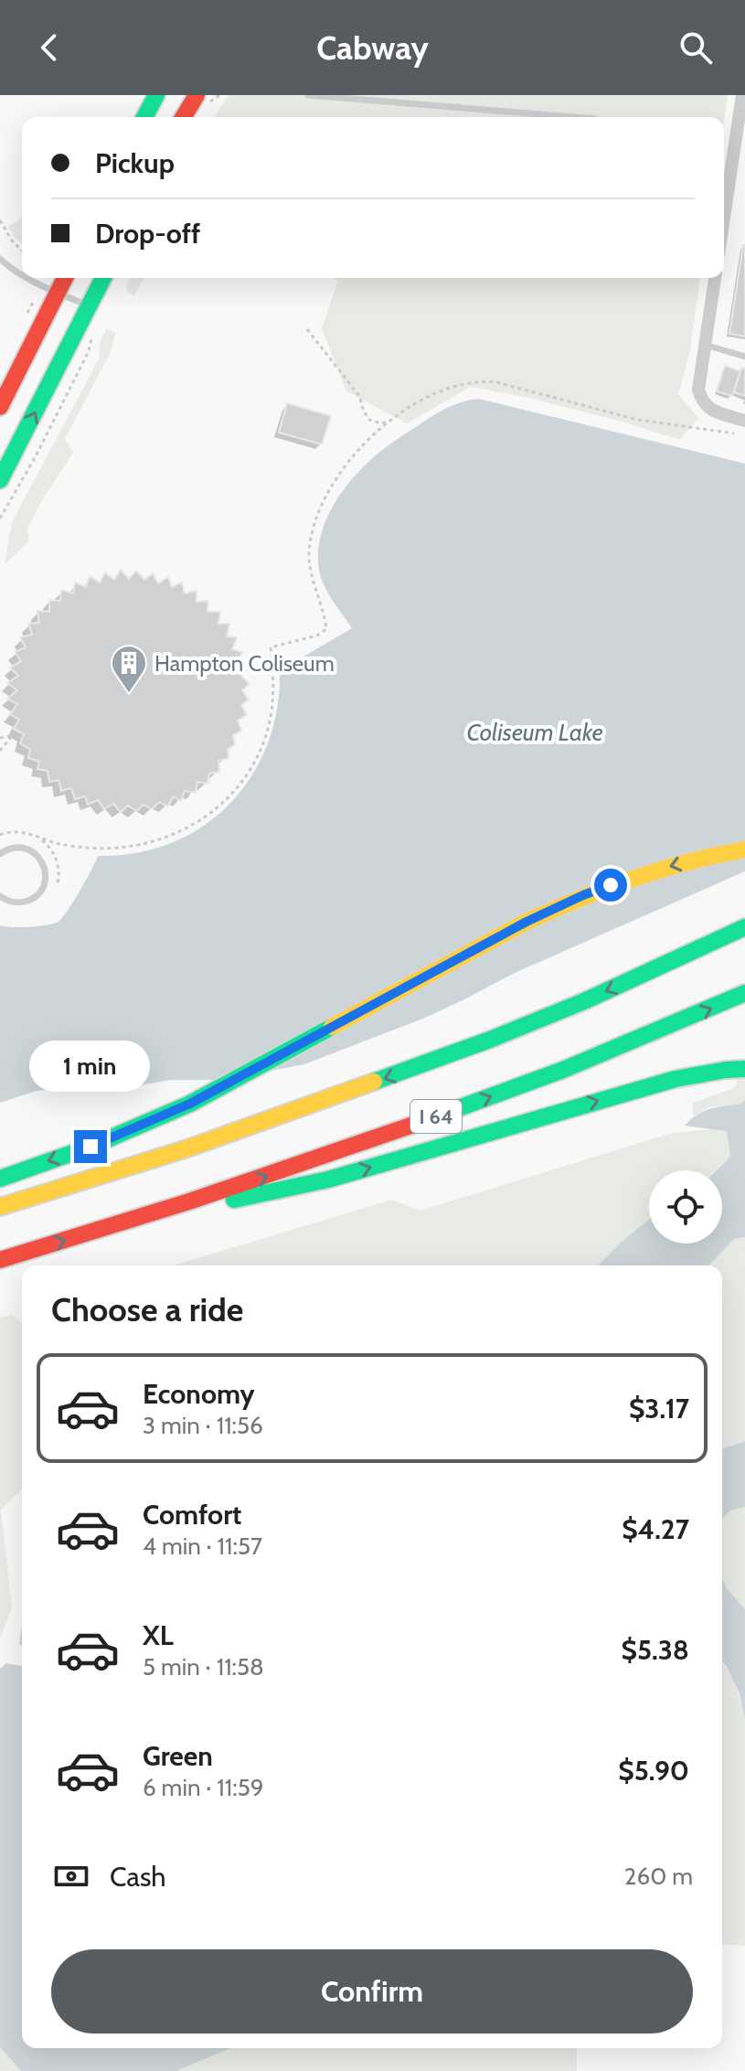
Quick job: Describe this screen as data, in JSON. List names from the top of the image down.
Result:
{
  "streets": {
    "main road": ["I 64"]
  },
  "water": ["Coliseum Lake"],
  "places": {
    "building": ["Hampton Coliseum"]
  },
  "page": {
    "header": "Cabway",
    "banner": ["Pickup", "Drop-off"],
    "bubble": "1 min",
    "heading": "Choose a ride",
    "list": [
      {
        "name": "Economy",
        "note": "3 min · 11:56",
        "value": "$3.17"
      },
      {
        "name": "Comfort",
        "note": "4 min · 11:57",
        "value": "$4.27"
      },
      {
        "name": "XL",
        "note": "5 min · 11:58",
        "value": "$5.38"
      },
      {
        "name": "Green",
        "note": "6 min · 11:59",
        "value": "$5.90"
      }
    ],
    "pay": ["Cash", "260 m"],
    "buttons": "Confirm"
  }
}
